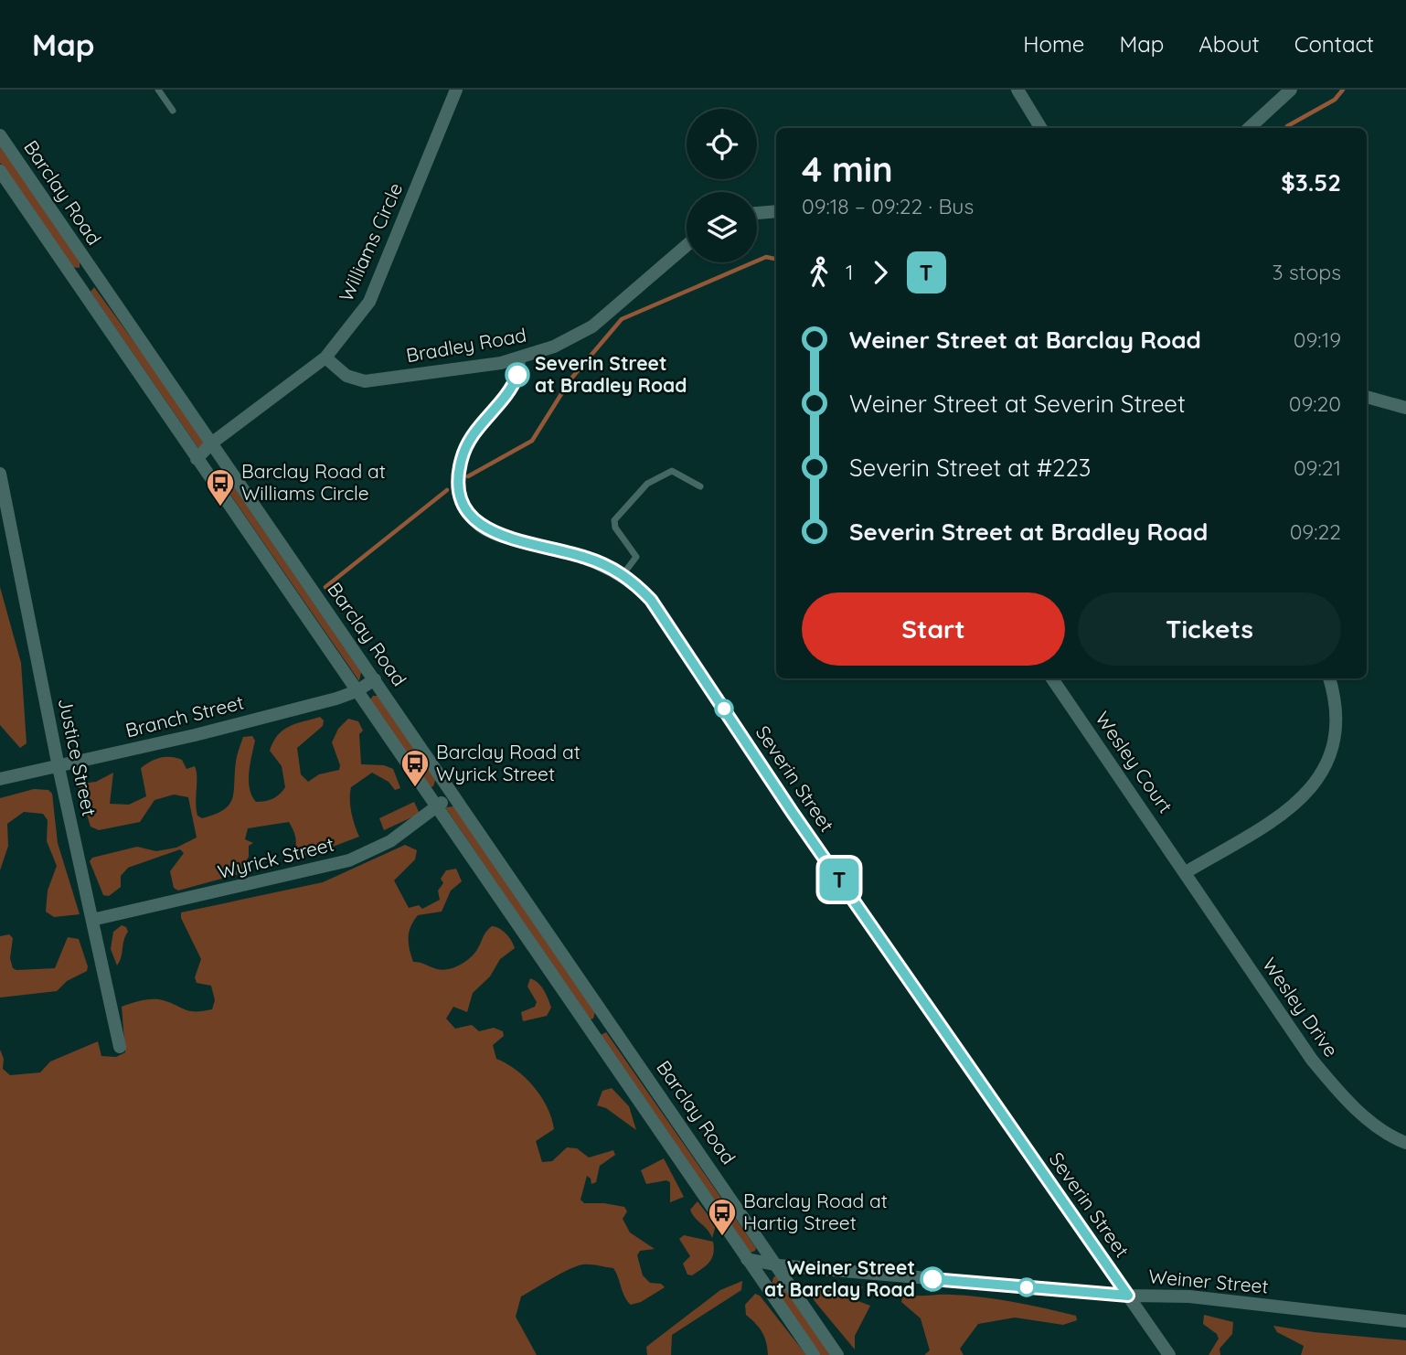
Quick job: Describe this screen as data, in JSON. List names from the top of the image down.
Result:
{
  "streets": {
    "street": [
      "Barclay Road",
      "Williams Circle",
      "Bradley Road",
      "Branch Street",
      "Justice Street",
      "Wesley Court",
      "Severin Street",
      "Wyrick Street",
      "Wesley Drive",
      "Weiner Street"
    ]
  },
  "crossings": [
    ["Barclay Road", "Williams Circle"],
    ["Barclay Road", "Branch Street"],
    ["Barclay Road", "Wyrick Street"],
    ["Barclay Road", "Weiner Street"],
    ["Williams Circle", "Bradley Road"],
    ["Bradley Road", "Severin Street"],
    ["Branch Street", "Justice Street"],
    ["Justice Street", "Wyrick Street"],
    ["Wesley Court", "Wesley Drive"],
    ["Severin Street", "Weiner Street"]
  ],
  "places": {
    "other": ["Severin Street at Bradley Road", "Weiner Street at Barclay Road"],
    "bus stop": ["Barclay Road at Williams Circle", "Barclay Road at Wyrick Street", "Barclay Road at Hartig Street"]
  },
  "lines": ["bus line T"],
  "page": {
    "header": "Map",
    "nav": [
      "Home",
      "Map",
      "About",
      "Contact"
    ],
    "on_map": "T",
    "heading": ["4 min", "09:18 – 09:22 · Bus", "$3.52"],
    "legs": ["1", "T", "3 stops"],
    "list": [
      {
        "name": "Weiner Street at Barclay Road",
        "value": "09:19"
      },
      {
        "name": "Weiner Street at Severin Street",
        "value": "09:20"
      },
      {
        "name": "Severin Street at #223",
        "value": "09:21"
      },
      {
        "name": "Severin Street at Bradley Road",
        "value": "09:22"
      }
    ],
    "buttons": ["Start", "Tickets"]
  }
}
